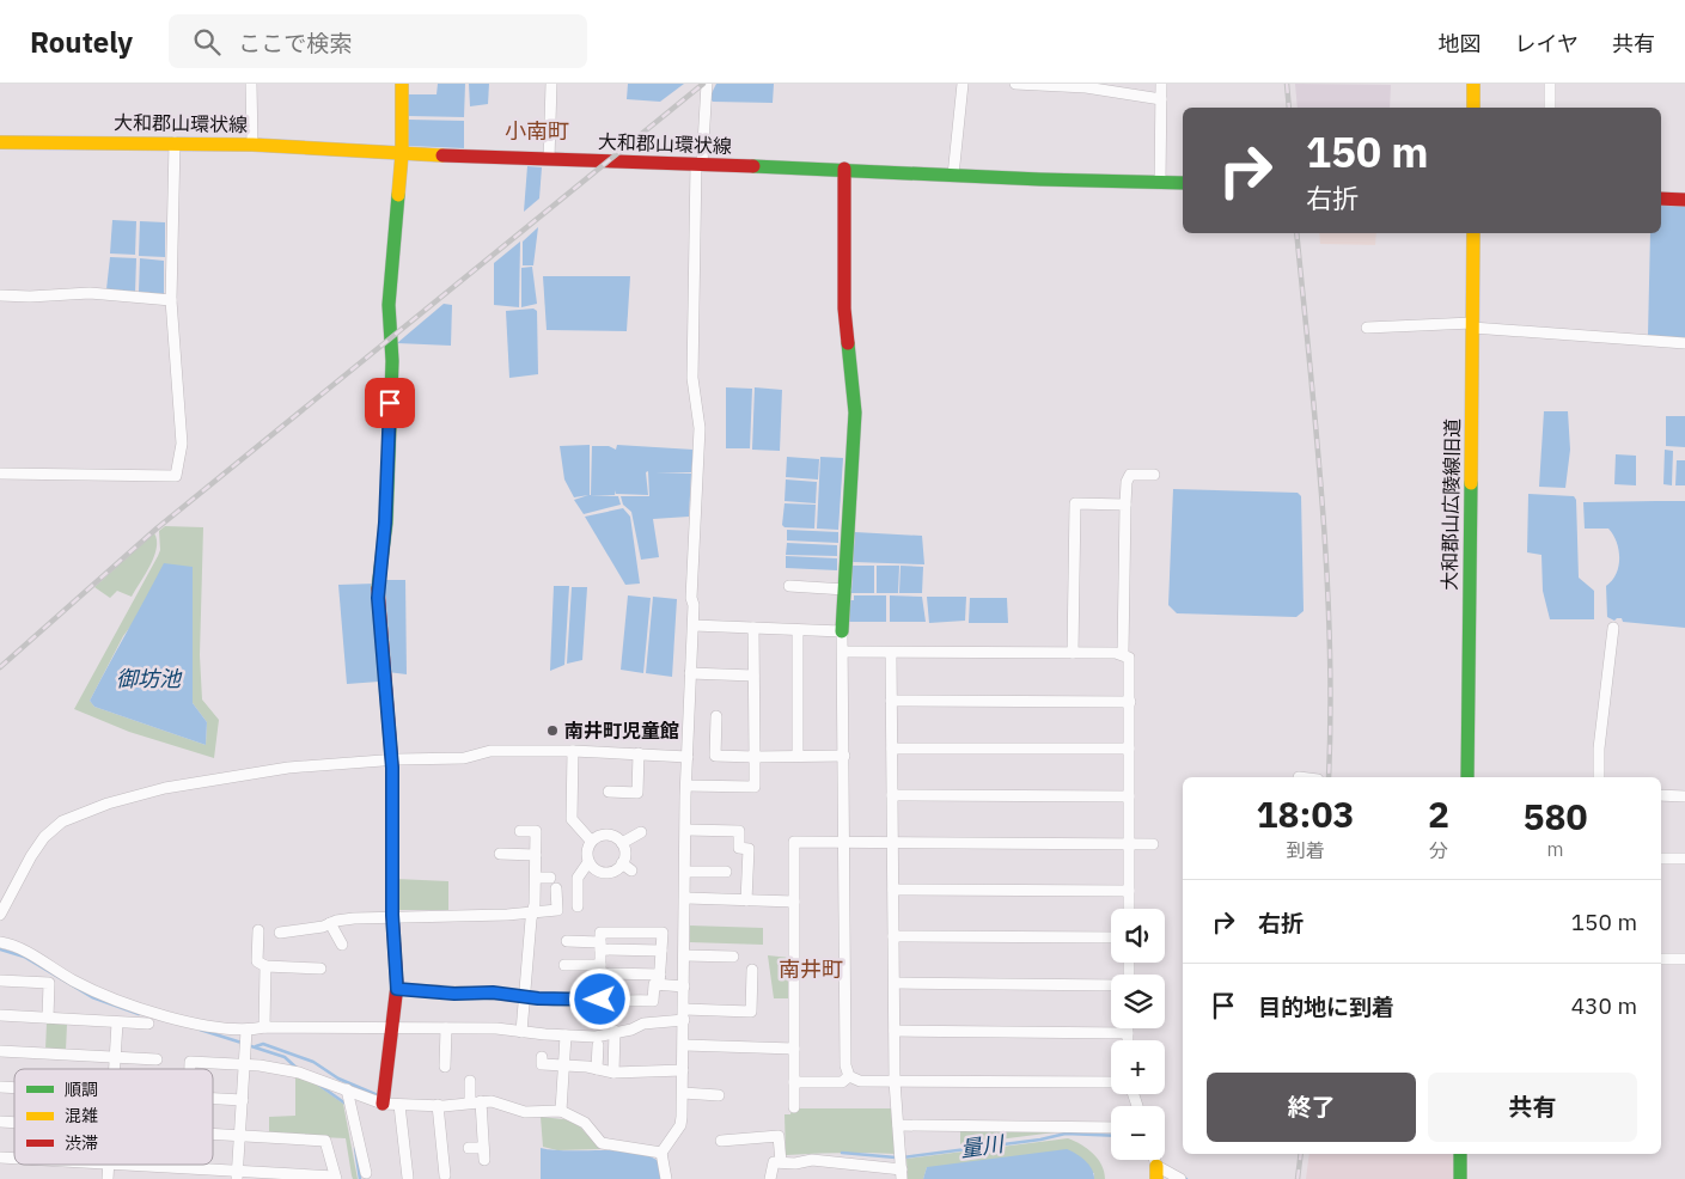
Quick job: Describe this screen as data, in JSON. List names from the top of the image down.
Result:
{
  "streets": {
    "street": ["大和郡山環状線", "大和郡山広陵線旧道"]
  },
  "districts": ["小南町", "南井町"],
  "water": ["御坊池", "量川"],
  "places": ["南井町児童館"],
  "legend": ["順調", "混雑", "渋滞"],
  "page": {
    "header": "Routely",
    "search": "ここで検索",
    "nav": ["地図", "レイヤ", "共有"],
    "turn": ["150 m", "右折"],
    "eta": [
      "18:03",
      "到着",
      "2",
      "分",
      "580",
      "m"
    ],
    "list": [
      {
        "name": "右折",
        "value": "150 m"
      },
      {
        "name": "目的地に到着",
        "value": "430 m"
      }
    ],
    "map_buttons": ["+", "−"],
    "buttons": ["終了", "共有"]
  }
}
